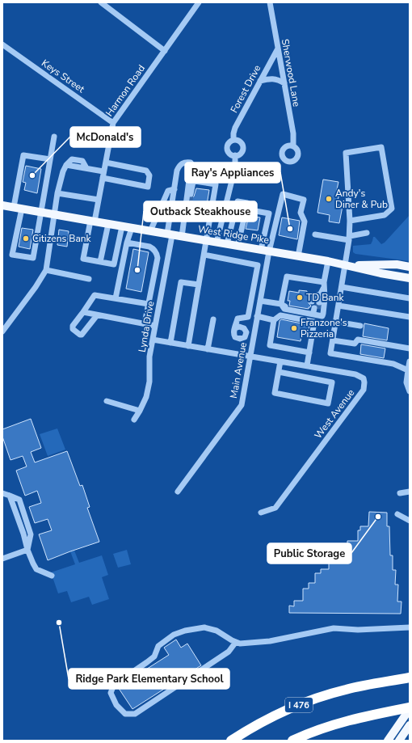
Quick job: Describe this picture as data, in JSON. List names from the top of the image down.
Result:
{
  "streets": {
    "highway": ["I 476"],
    "main road": ["West Ridge Pike"],
    "street": [
      "Sherwood Lane",
      "Keys Street",
      "Forest Drive",
      "Harmon Road",
      "Lynda Drive",
      "Main Avenue",
      "West Avenue"
    ]
  },
  "crossings": [
    ["Sherwood Lane", "Forest Drive"],
    ["Keys Street", "Harmon Road"],
    ["Harmon Road", "West Ridge Pike"],
    ["West Ridge Pike", "Lynda Drive"],
    ["West Ridge Pike", "Main Avenue"],
    ["Lynda Drive", "West Avenue"],
    ["Main Avenue", "West Avenue"]
  ],
  "places": [
    "McDonald's",
    "Andy's Diner & Pub",
    "Ray's Appliances",
    "Citizens Bank",
    "Outback Steakhouse",
    "TD Bank",
    "Franzone's Pizzeria",
    "Public Storage",
    "Ridge Park Elementary School"
  ]
}
